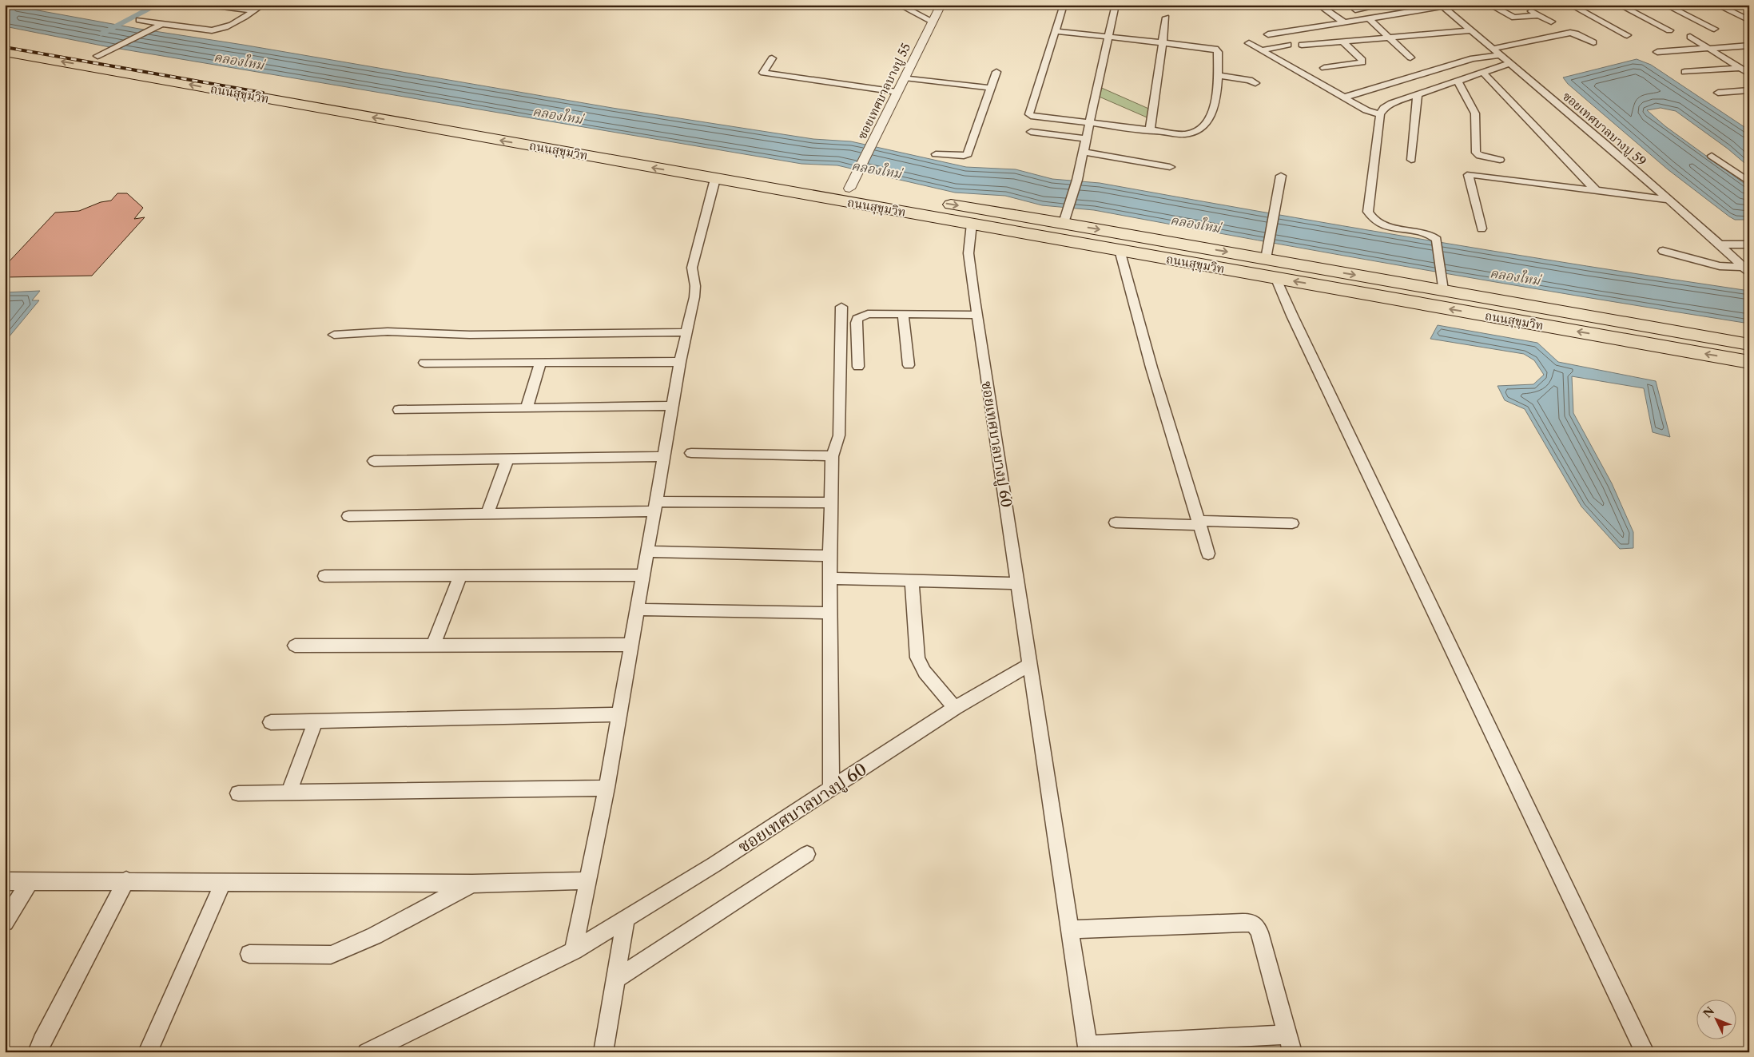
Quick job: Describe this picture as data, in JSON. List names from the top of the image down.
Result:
{
  "streets": {
    "highway": ["ถนนสุขุมวิท"],
    "street": ["ซอยเทศบาลบางปู 55", "ซอยเทศบาลบางปู 59", "ซอยเทศบาลบางปู 60"]
  },
  "crossings": [
    ["ซอยเทศบาลบางปู 55", "ถนนสุขุมวิท"],
    ["ถนนสุขุมวิท", "ซอยเทศบาลบางปู 60"]
  ],
  "water": ["คลองใหม่"],
  "north": "top left"
}
